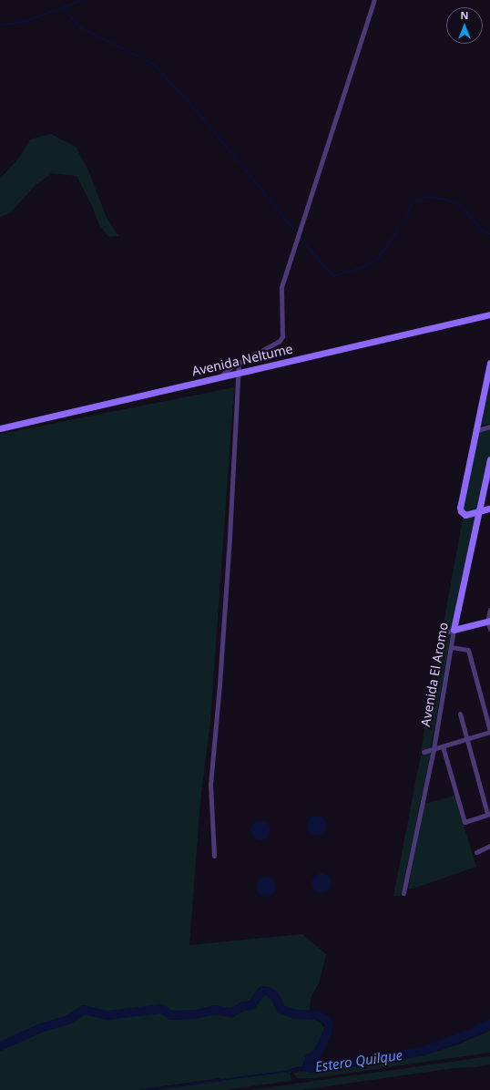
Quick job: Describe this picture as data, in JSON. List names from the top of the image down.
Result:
{
  "streets": {
    "street": ["Avenida Neltume", "Avenida El Aromo"]
  },
  "water": ["Estero Quilque"],
  "north": "top"
}
